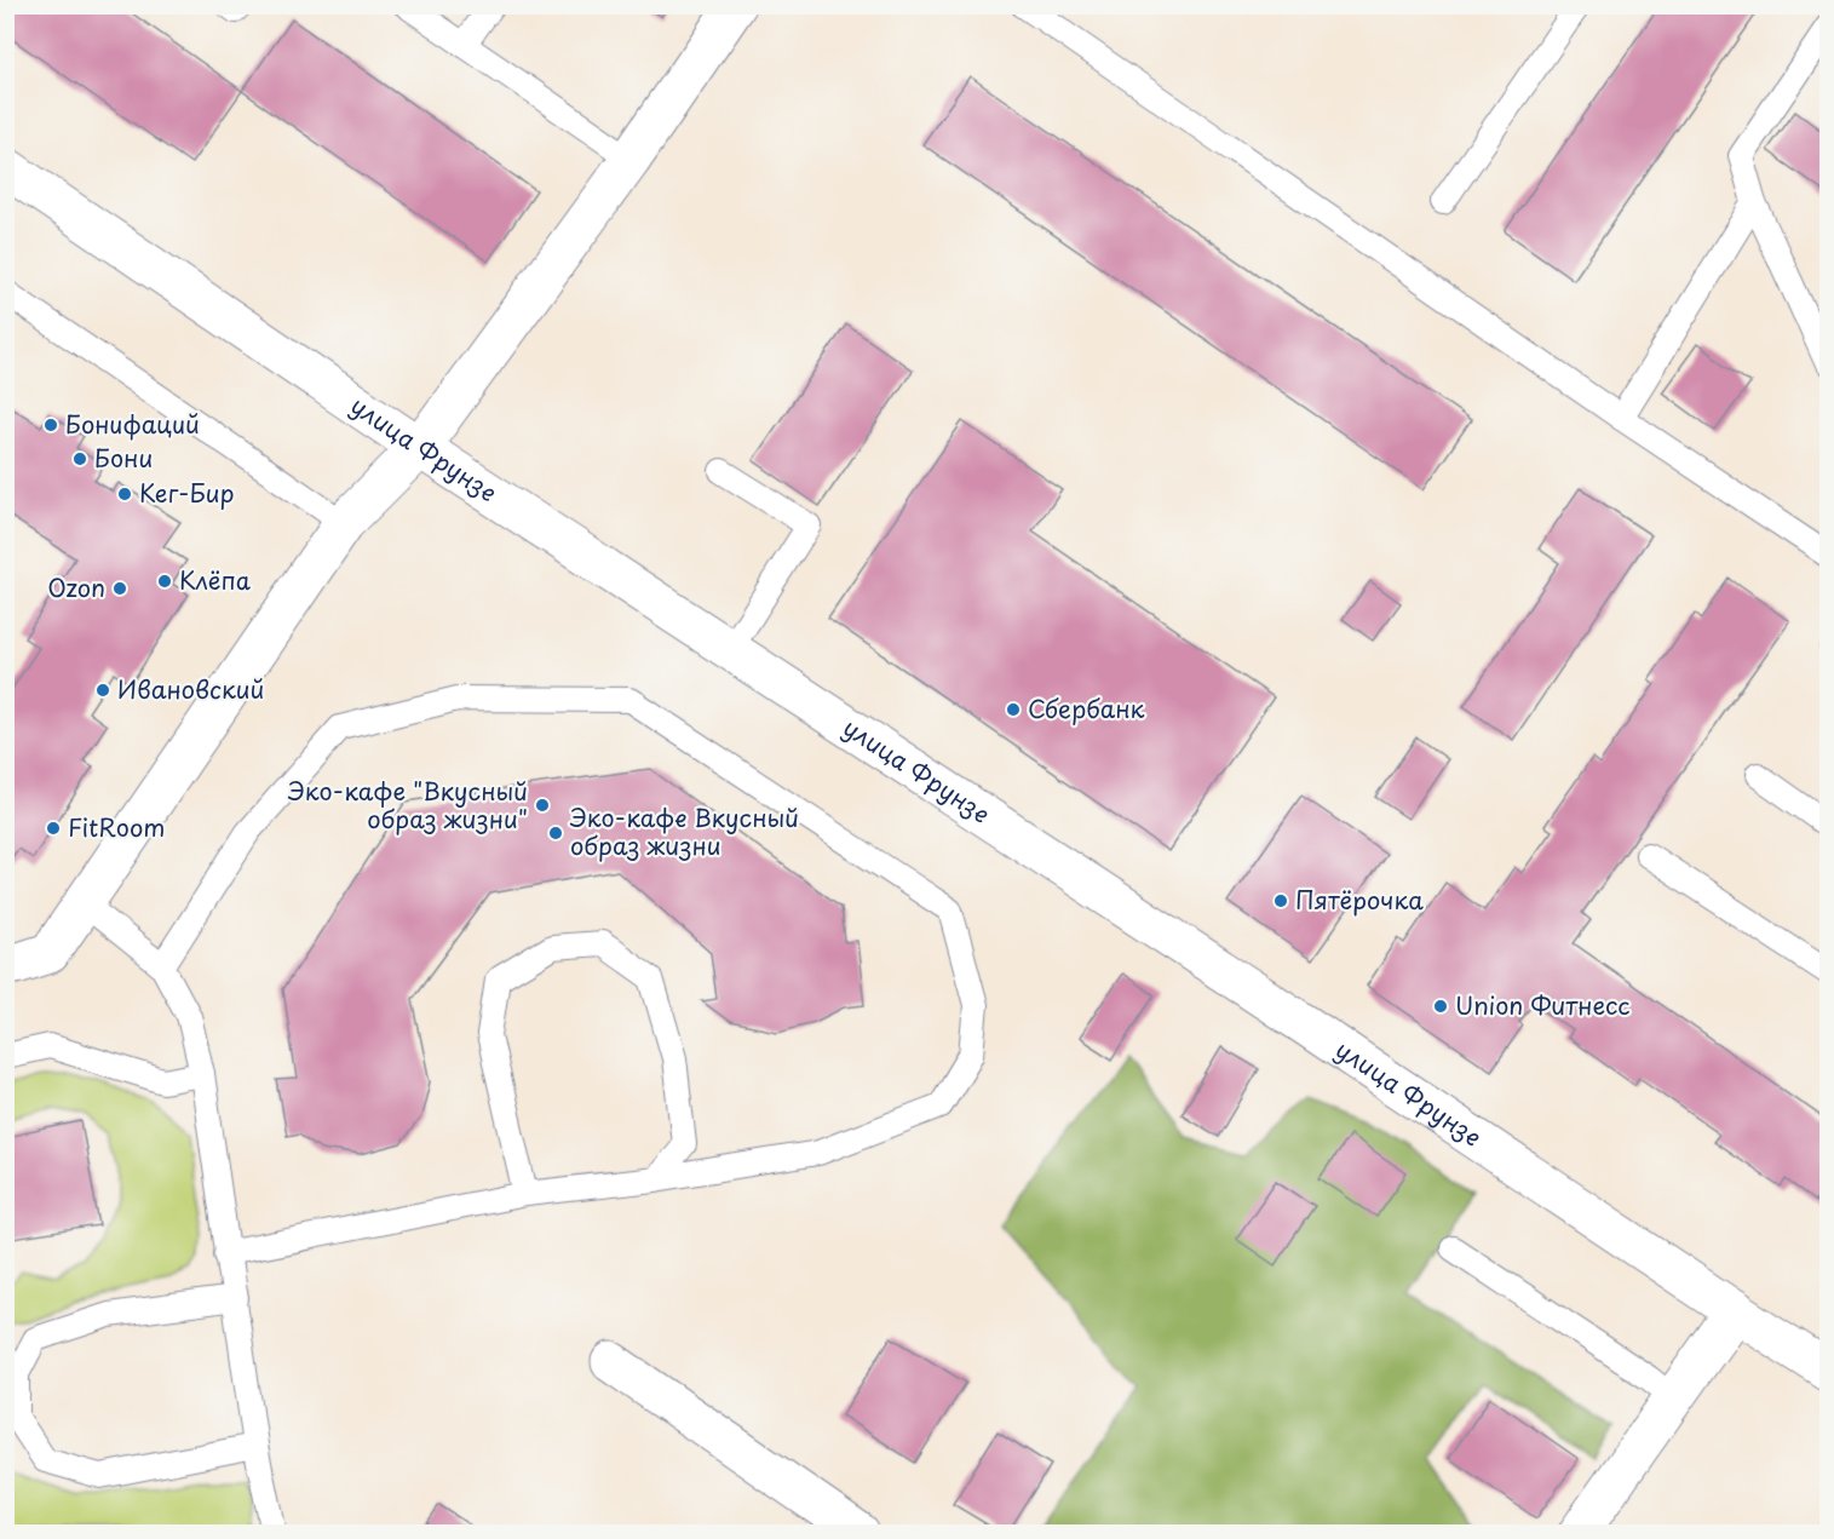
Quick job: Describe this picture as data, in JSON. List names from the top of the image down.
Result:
{
  "streets": {
    "street": ["улица Фрунзе"]
  },
  "places": [
    "Бонифаций",
    "Бони",
    "Кег-Бир",
    "Клёпа",
    "Ozon",
    "Ивановский",
    "Сбербанк",
    "Эко-кафе \"Вкусный образ жизни\"",
    "FitRoom",
    "Эко-кафе Вкусный образ жизни",
    "Пятёрочка",
    "Union Фитнесс"
  ]
}
